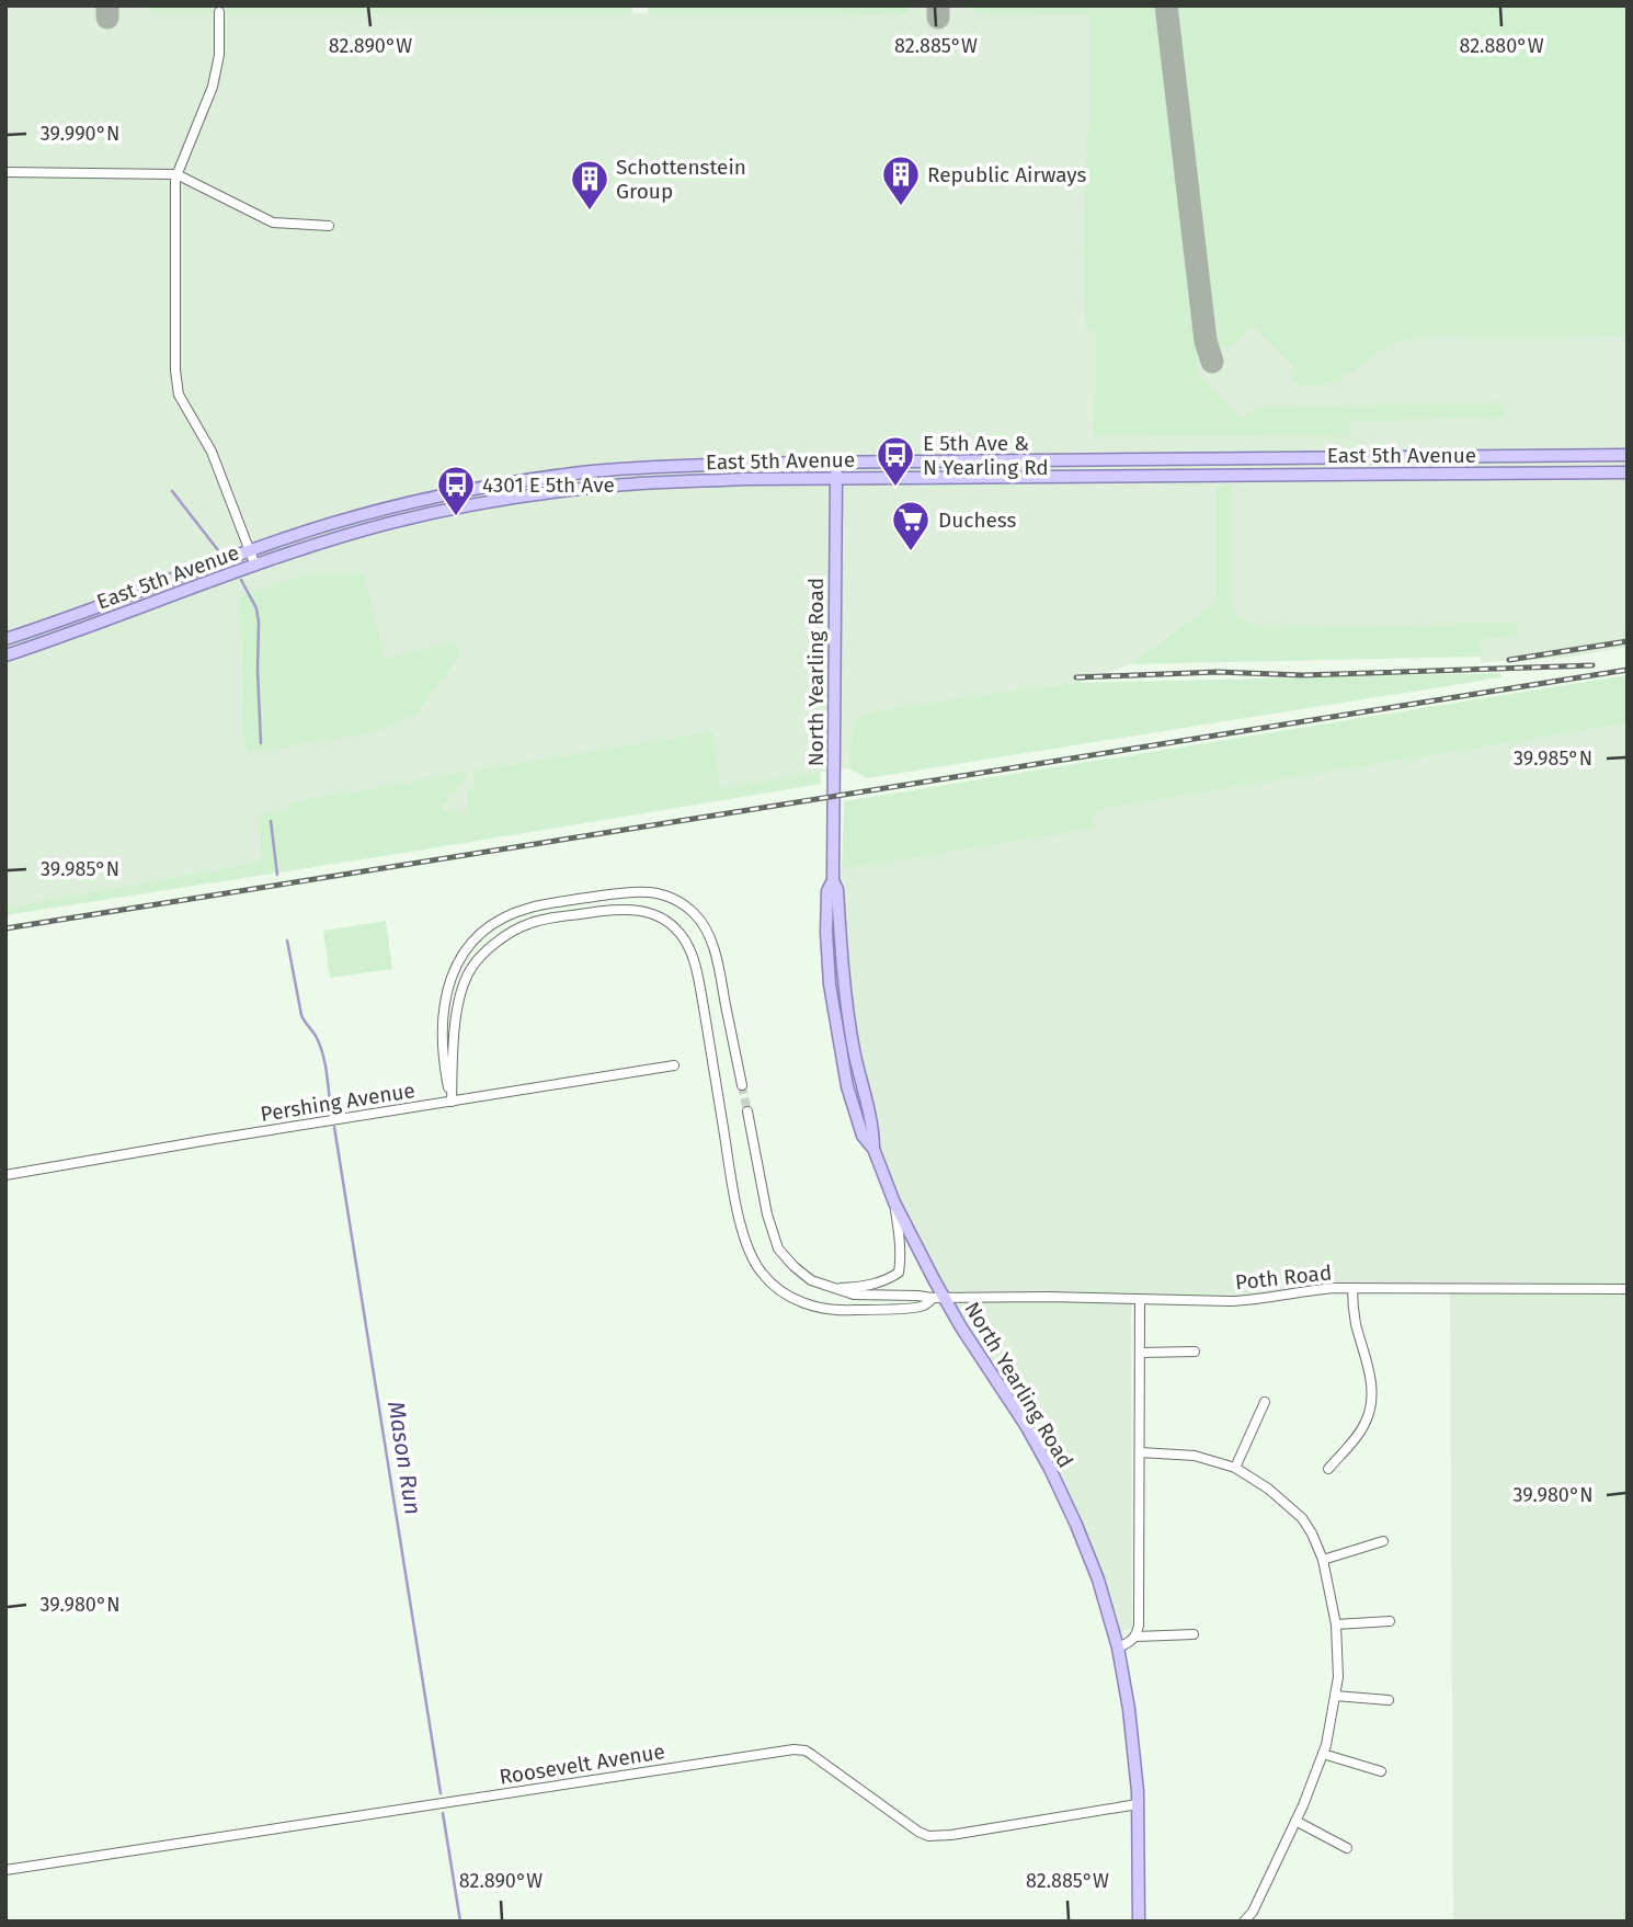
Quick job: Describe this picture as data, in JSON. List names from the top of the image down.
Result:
{
  "streets": {
    "main road": ["East 5th Avenue", "North Yearling Road"],
    "street": ["Pershing Avenue", "Poth Road", "Roosevelt Avenue"]
  },
  "crossings": [
    ["East 5th Avenue", "North Yearling Road"],
    ["North Yearling Road", "Poth Road"],
    ["North Yearling Road", "Roosevelt Avenue"]
  ],
  "water": ["Mason Run"],
  "places": {
    "building": ["Republic Airways", "Schottenstein Group"],
    "bus stop": ["E 5th Ave & N Yearling Rd", "4301 E 5th Ave"],
    "supermarket": ["Duchess"]
  },
  "coordinates": [
    "82.890°W",
    "82.885°W",
    "82.880°W",
    "39.990°N",
    "39.985°N",
    "39.980°N"
  ]
}
